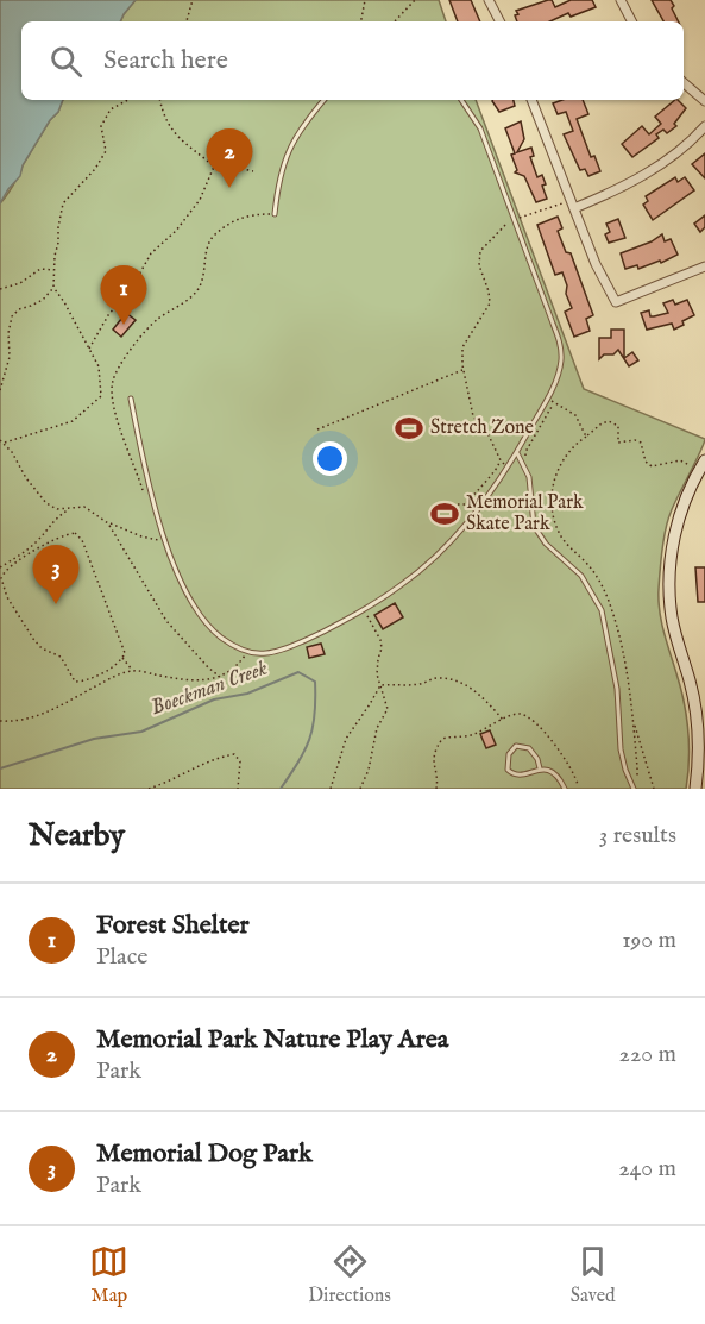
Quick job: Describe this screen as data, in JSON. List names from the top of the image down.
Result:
{
  "water": ["Boeckman Creek"],
  "places": {
    "sports": ["Stretch Zone", "Memorial Park Skate Park"]
  },
  "page": {
    "search": "Search here",
    "pins": ["2", "1", "3"],
    "heading": ["Nearby", "3 results"],
    "list": [
      {
        "mark": "1",
        "name": "Forest Shelter",
        "note": "Place",
        "value": "190 m"
      },
      {
        "mark": "2",
        "name": "Memorial Park Nature Play Area",
        "note": "Park",
        "value": "220 m"
      },
      {
        "mark": "3",
        "name": "Memorial Dog Park",
        "note": "Park",
        "value": "240 m"
      }
    ],
    "nav": ["Map", "Directions", "Saved"]
  }
}
